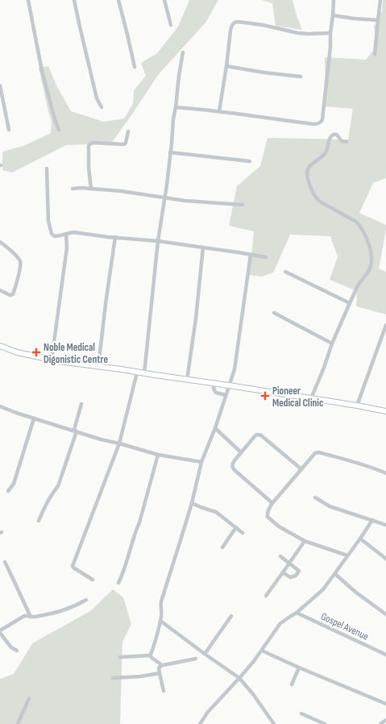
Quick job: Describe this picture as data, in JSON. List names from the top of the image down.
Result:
{
  "streets": {
    "street": ["Gospel Avenue"]
  },
  "places": {
    "health": ["Noble Medical Digonistic Centre", "Pioneer Medical Clinic"]
  }
}
